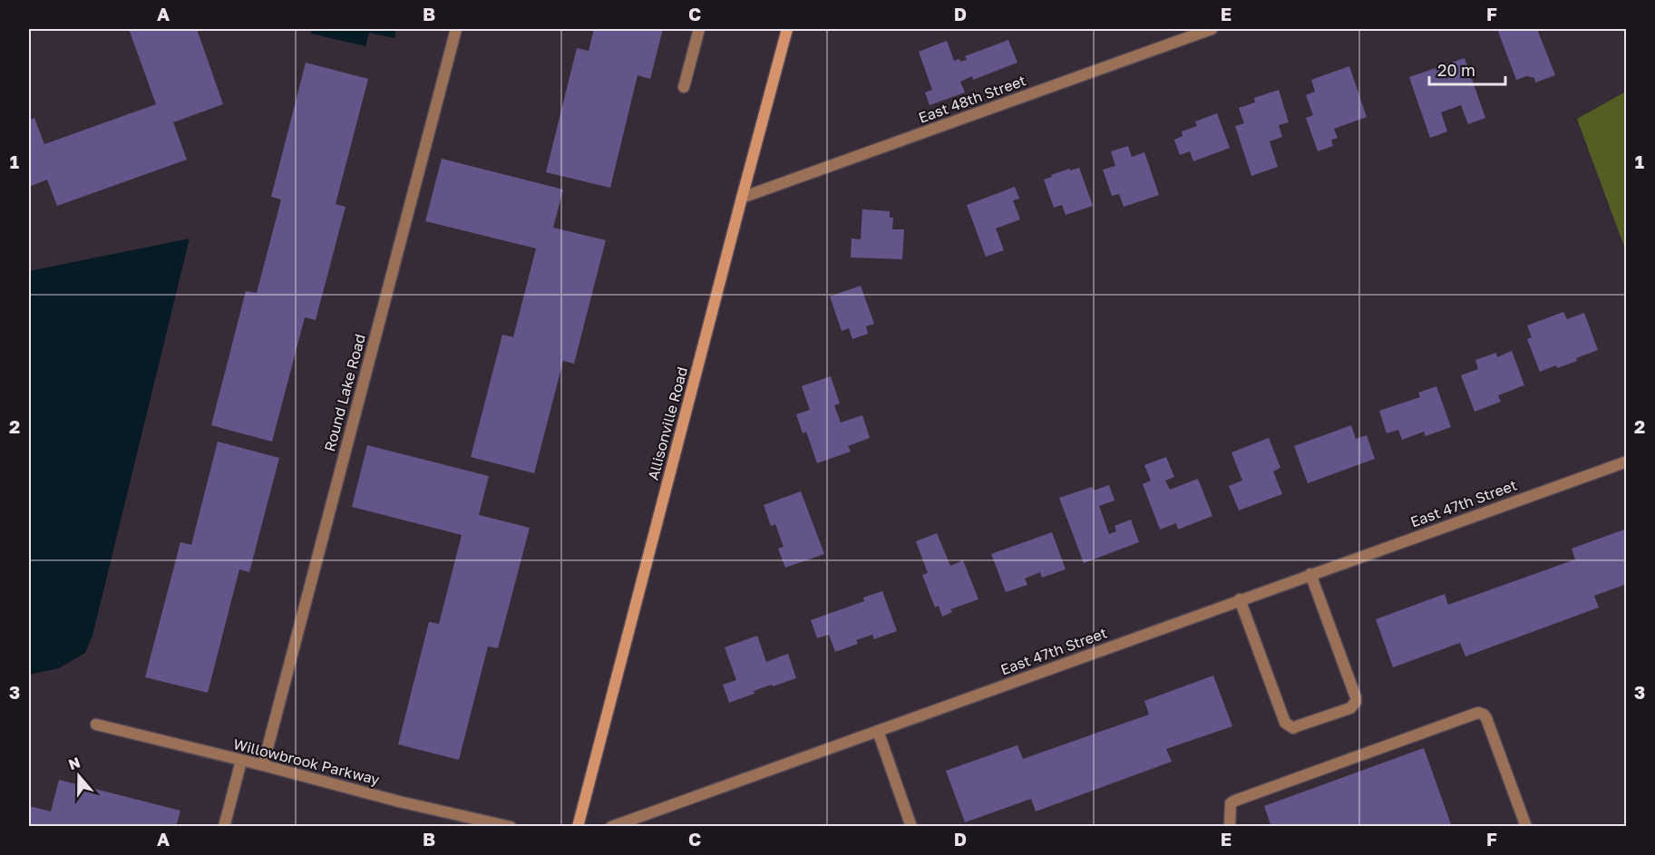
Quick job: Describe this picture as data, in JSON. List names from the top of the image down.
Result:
{
  "streets": {
    "main road": ["Allisonville Road"],
    "street": [
      "East 48th Street",
      "Round Lake Road",
      "East 47th Street",
      "Willowbrook Parkway"
    ]
  },
  "crossings": [
    ["East 48th Street", "Allisonville Road"],
    ["Round Lake Road", "Willowbrook Parkway"]
  ],
  "scale_bar": "20 m",
  "north": "top",
  "grid": {
    "columns": [
      "A",
      "B",
      "C",
      "D",
      "E",
      "F"
    ],
    "rows": ["1", "2", "3"]
  }
}
